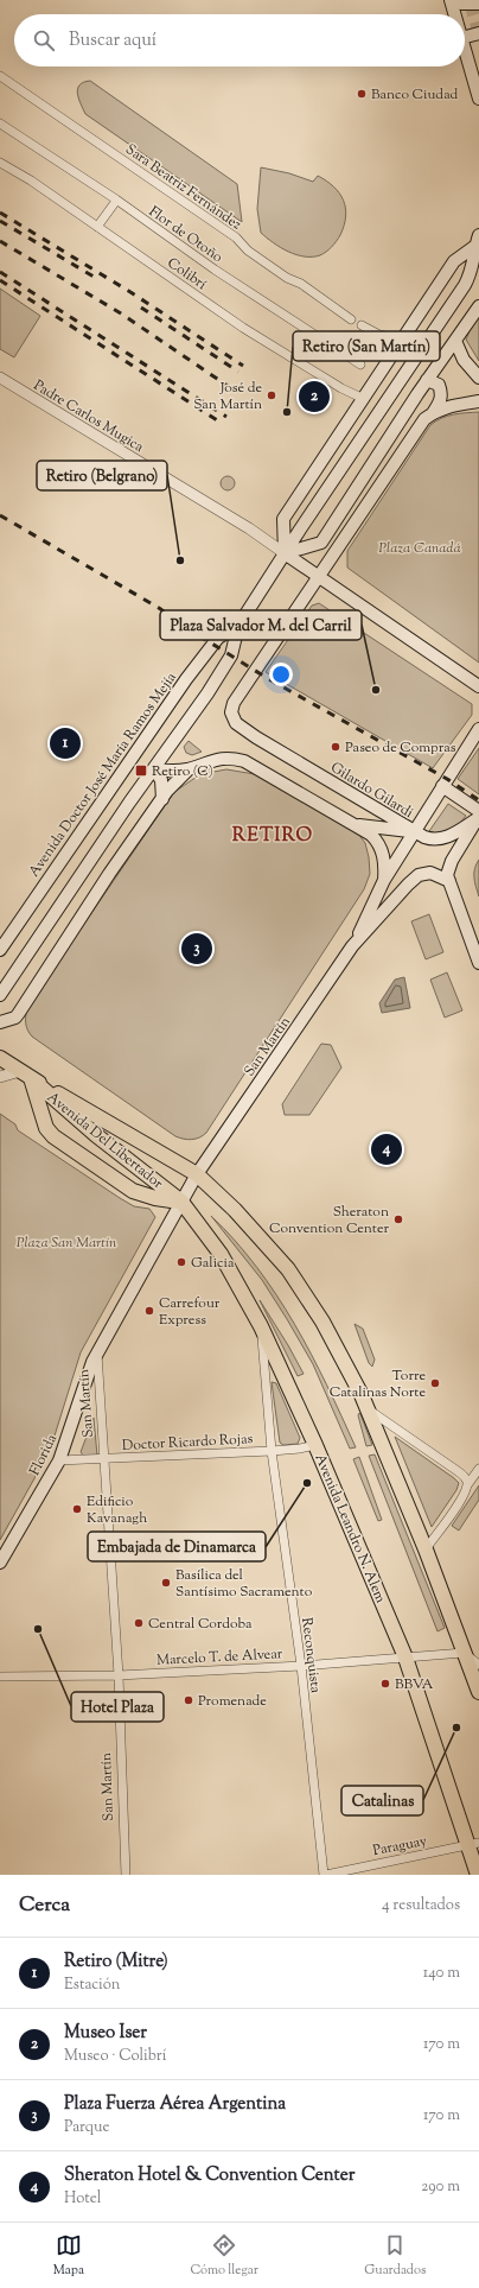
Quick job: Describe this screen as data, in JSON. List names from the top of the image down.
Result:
{
  "streets": {
    "main road": [
      "Avenida Doctor José María Ramos Mejía",
      "Gilardo Gilardi",
      "San Martín",
      "Avenida Del Libertador",
      "Florida",
      "Avenida Leandro N. Alem"
    ],
    "street": [
      "Sara Beatriz Fernández",
      "Flor de Otoño",
      "Colibrí",
      "Padre Carlos Mugica",
      "Doctor Ricardo Rojas",
      "Reconquista",
      "Marcelo T. de Alvear",
      "Paraguay"
    ]
  },
  "crossings": [
    ["Colibrí", "Avenida Doctor José María Ramos Mejía"],
    ["Padre Carlos Mugica", "Avenida Doctor José María Ramos Mejía"],
    ["Gilardo Gilardi", "San Martín"],
    ["San Martín", "Avenida Del Libertador"],
    ["San Martín", "Doctor Ricardo Rojas"],
    ["San Martín", "Florida"],
    ["San Martín", "Avenida Leandro N. Alem"],
    ["San Martín", "Marcelo T. de Alvear"],
    ["Avenida Del Libertador", "Avenida Leandro N. Alem"],
    ["Doctor Ricardo Rojas", "Florida"],
    ["Doctor Ricardo Rojas", "Avenida Leandro N. Alem"],
    ["Doctor Ricardo Rojas", "Reconquista"],
    ["Avenida Leandro N. Alem", "Reconquista"],
    ["Avenida Leandro N. Alem", "Marcelo T. de Alvear"],
    ["Avenida Leandro N. Alem", "Paraguay"],
    ["Reconquista", "Marcelo T. de Alvear"],
    ["Reconquista", "Paraguay"]
  ],
  "districts": ["RETIRO"],
  "parks": ["Plaza Canadá", "Plaza San Martín"],
  "places": {
    "other": [
      "Banco Ciudad",
      "José de San Martín",
      "Retiro (San Martín)",
      "Retiro (Belgrano)",
      "Plaza Salvador M. del Carril",
      "Paseo de Compras",
      "Sheraton Convention Center",
      "Galicia",
      "Carrefour Express",
      "Torre Catalinas Norte",
      "Embajada de Dinamarca",
      "Edificio Kavanagh",
      "Basílica del Santísimo Sacramento",
      "Central Cordoba",
      "Hotel Plaza",
      "BBVA",
      "Promenade",
      "Catalinas"
    ],
    "transit": ["Retiro (C)"]
  },
  "page": {
    "search": "Buscar aquí",
    "pins": [
      "2",
      "1",
      "3",
      "4"
    ],
    "heading": ["Cerca", "4 resultados"],
    "list": [
      {
        "mark": "1",
        "name": "Retiro (Mitre)",
        "note": "Estación",
        "value": "140 m"
      },
      {
        "mark": "2",
        "name": "Museo Iser",
        "note": "Museo · Colibrí",
        "value": "170 m"
      },
      {
        "mark": "3",
        "name": "Plaza Fuerza Aérea Argentina",
        "note": "Parque",
        "value": "170 m"
      },
      {
        "mark": "4",
        "name": "Sheraton Hotel & Convention Center",
        "note": "Hotel",
        "value": "290 m"
      }
    ],
    "nav": ["Mapa", "Cómo llegar", "Guardados"]
  }
}
